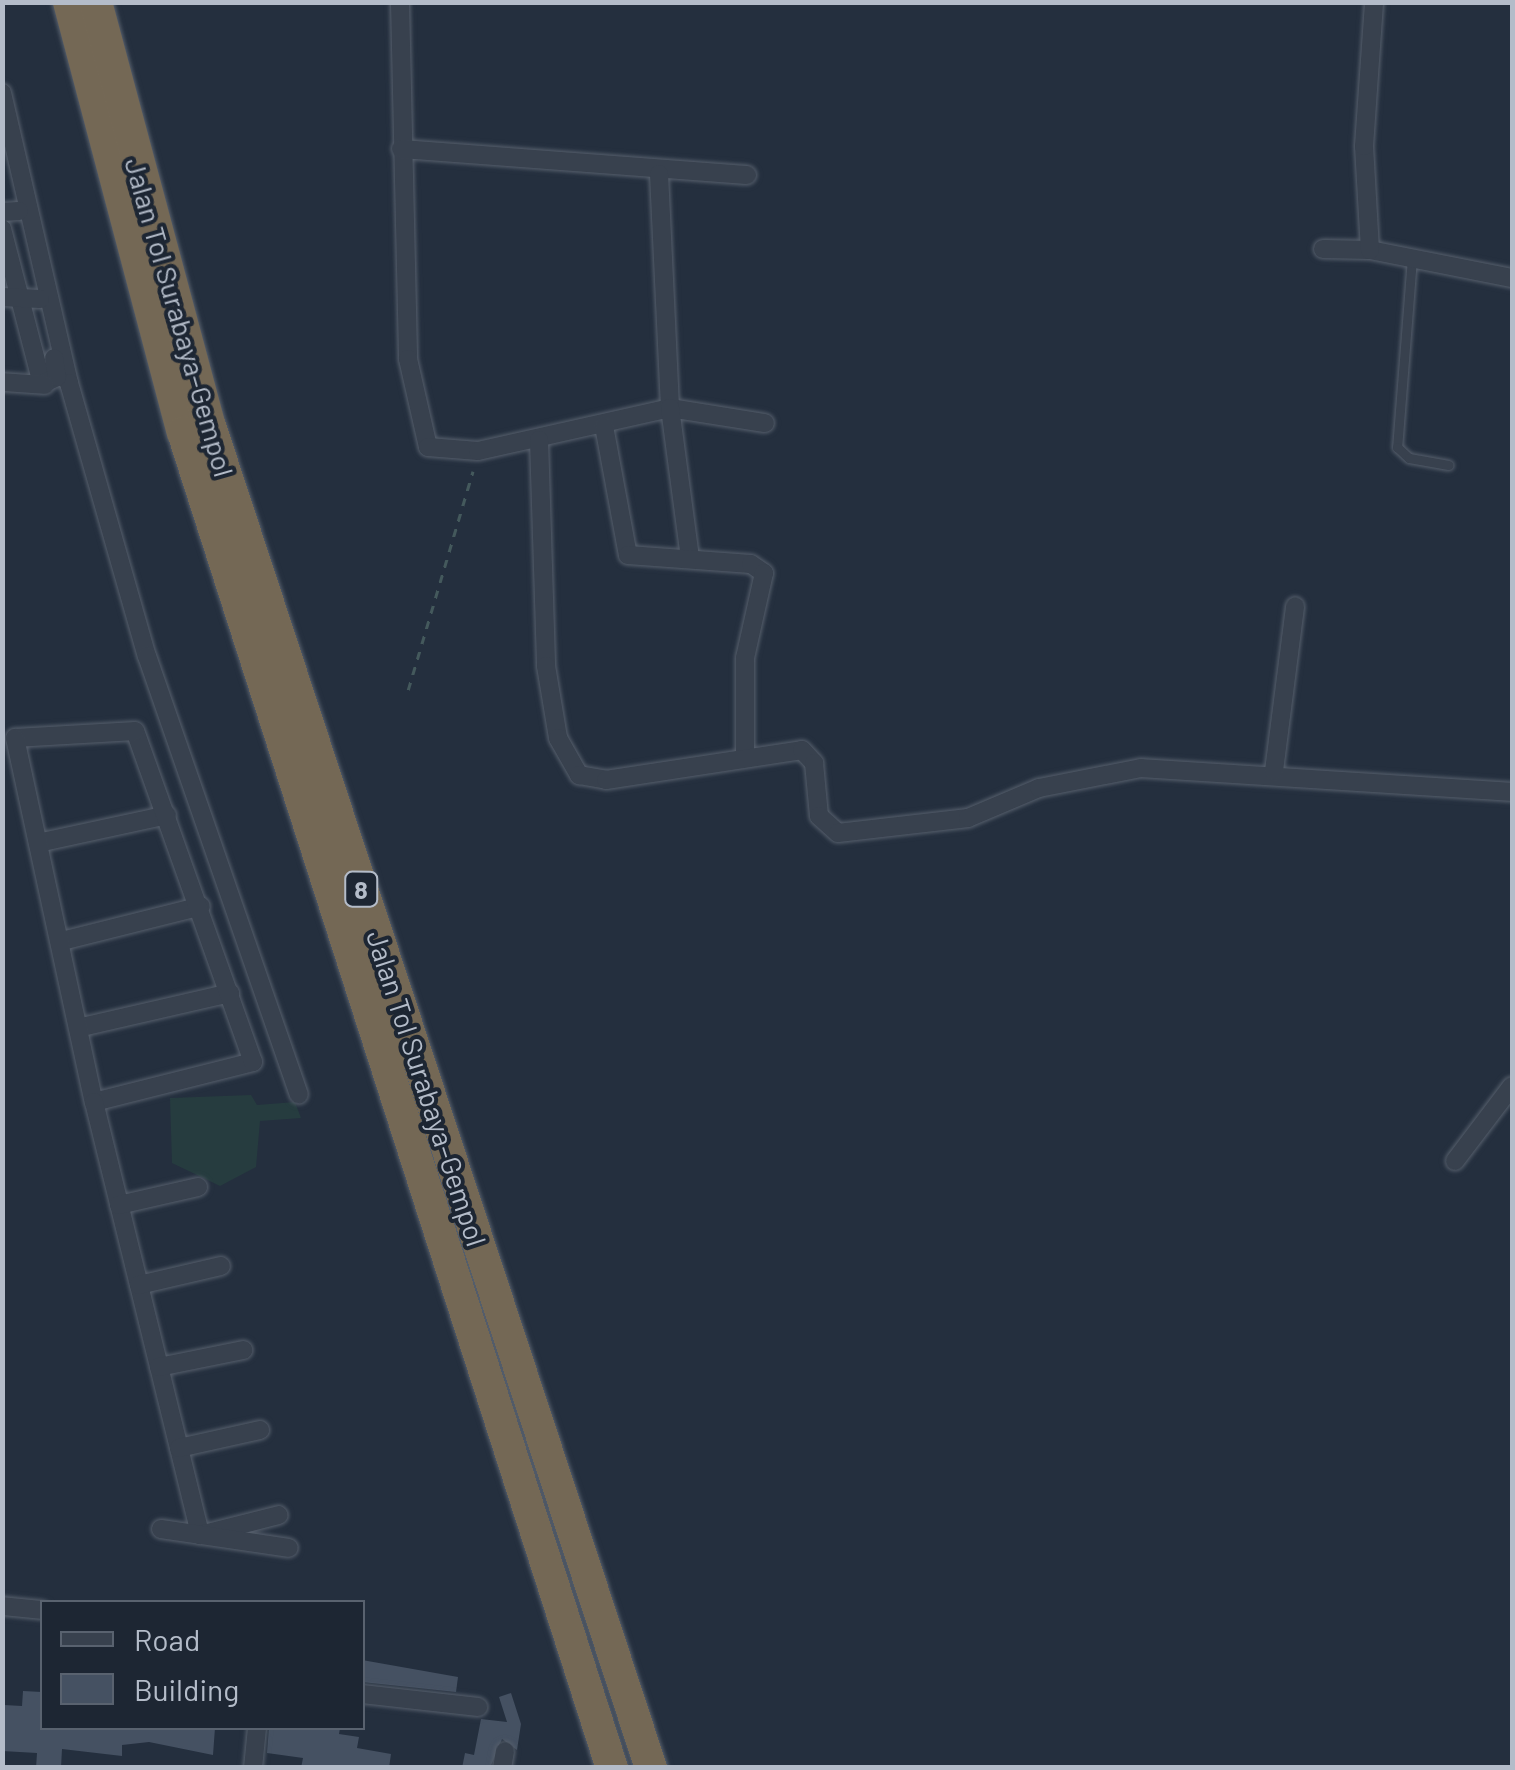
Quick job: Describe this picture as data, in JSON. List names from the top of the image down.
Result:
{
  "streets": {
    "highway": ["Jalan Tol Surabaya–Gempol", "8"]
  },
  "legend": ["Road", "Building"]
}
